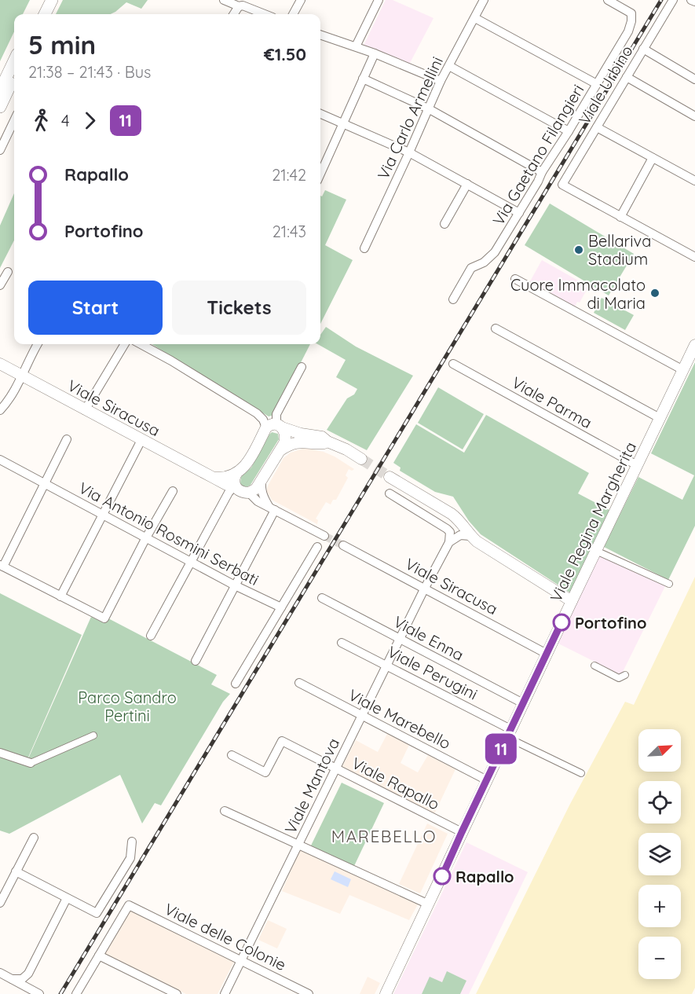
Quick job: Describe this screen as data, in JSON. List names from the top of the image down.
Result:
{
  "streets": {
    "street": [
      "Viale Urbino",
      "Via Carlo Armellini",
      "Via Gaetano Filangieri",
      "Viale Parma",
      "Viale Siracusa",
      "Viale Regina Margherita",
      "Via Antonio Rosmini Serbati",
      "Viale Enna",
      "Viale Perugini",
      "Viale Marebello",
      "Viale Rapallo",
      "Viale Mantova",
      "Viale delle Colonie"
    ]
  },
  "crossings": [
    ["Viale Parma", "Viale Regina Margherita"],
    ["Viale Siracusa", "Viale Regina Margherita"],
    ["Viale Siracusa", "Viale Mantova"],
    ["Viale Regina Margherita", "Viale Enna"],
    ["Viale Regina Margherita", "Viale Perugini"],
    ["Viale Regina Margherita", "Viale Marebello"],
    ["Viale Regina Margherita", "Viale Rapallo"],
    ["Viale Enna", "Viale Mantova"],
    ["Viale Perugini", "Viale Mantova"],
    ["Viale Marebello", "Viale Mantova"],
    ["Viale Rapallo", "Viale Mantova"],
    ["Viale Mantova", "Viale delle Colonie"]
  ],
  "districts": ["MAREBELLO"],
  "parks": ["Parco Sandro Pertini"],
  "places": [
    "Bellariva Stadium",
    "Cuore Immacolato di Maria",
    "Portofino",
    "Rapallo"
  ],
  "lines": ["bus line 11"],
  "north": "top right",
  "page": {
    "on_map": "11",
    "heading": ["5 min", "21:38 – 21:43 · Bus", "€1.50"],
    "legs": ["4", "11"],
    "list": [
      {
        "name": "Rapallo",
        "value": "21:42"
      },
      {
        "name": "Portofino",
        "value": "21:43"
      }
    ],
    "buttons": ["Start", "Tickets"],
    "map_buttons": ["+", "−"]
  }
}
